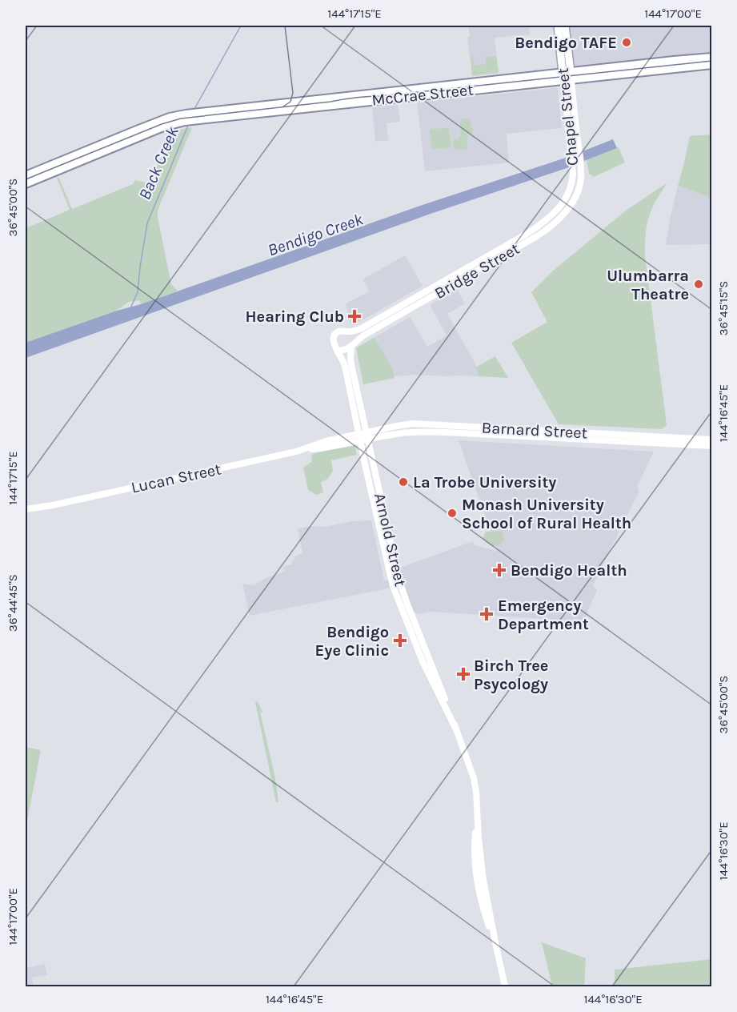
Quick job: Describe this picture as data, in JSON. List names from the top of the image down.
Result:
{
  "streets": {
    "highway": ["McCrae Street"],
    "main road": [
      "Chapel Street",
      "Bridge Street",
      "Barnard Street",
      "Lucan Street",
      "Arnold Street"
    ]
  },
  "crossings": [
    ["McCrae Street", "Chapel Street"],
    ["Chapel Street", "Bridge Street"],
    ["Bridge Street", "Arnold Street"],
    ["Barnard Street", "Lucan Street"],
    ["Barnard Street", "Arnold Street"],
    ["Lucan Street", "Arnold Street"]
  ],
  "water": ["Back Creek", "Bendigo Creek"],
  "places": {
    "other": [
      "Bendigo TAFE",
      "Ulumbarra Theatre",
      "La Trobe University",
      "Monash University School of Rural Health"
    ],
    "health": [
      "Hearing Club",
      "Bendigo Health",
      "Emergency Department",
      "Bendigo Eye Clinic",
      "Birch Tree Psycology"
    ]
  },
  "coordinates": [
    "144°17'15\"E",
    "144°17'00\"E",
    "36°45'00\"S",
    "36°45'15\"S",
    "144°16'45\"E",
    "36°44'45\"S",
    "144°16'30\"E"
  ]
}
